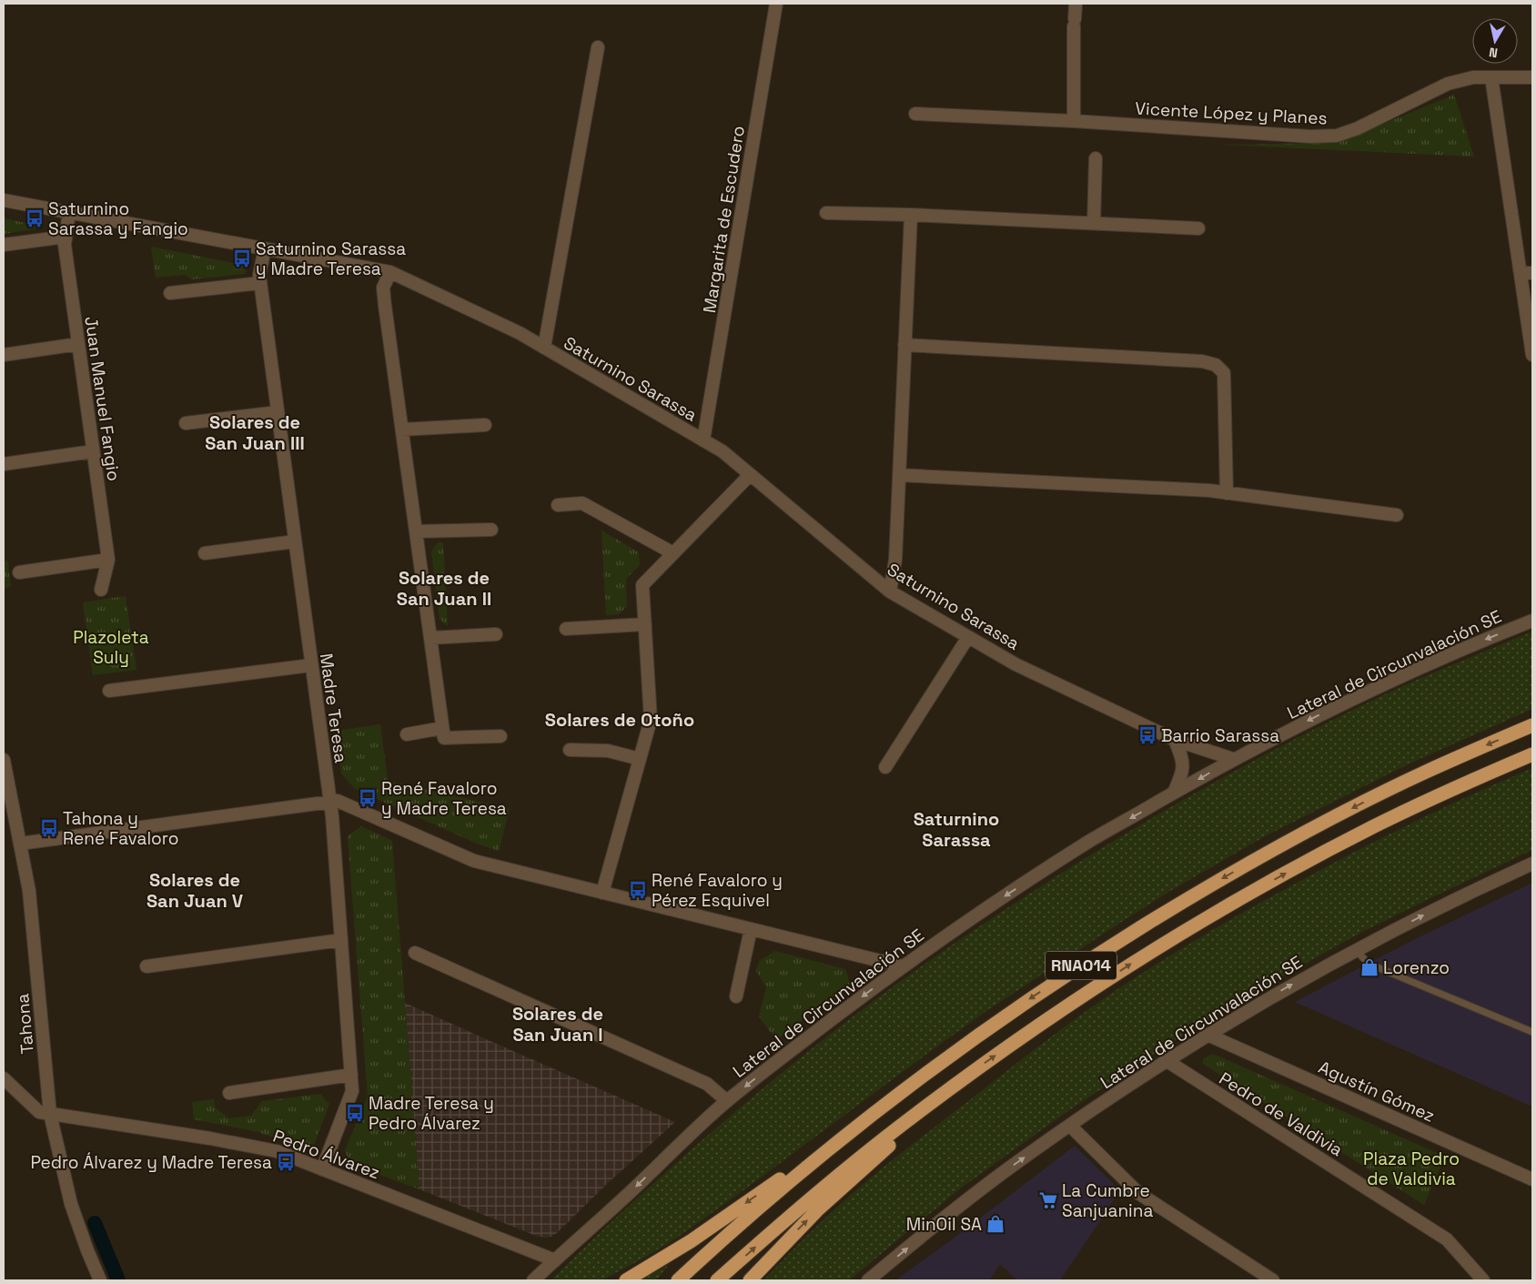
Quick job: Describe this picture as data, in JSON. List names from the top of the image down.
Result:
{
  "streets": {
    "highway": ["RNA014"],
    "street": [
      "Vicente López y Planes",
      "Margarita de Escudero",
      "Saturnino Sarassa",
      "Juan Manuel Fangio",
      "Lateral de Circunvalación SE",
      "Madre Teresa",
      "Tahona",
      "Agustín Gómez",
      "Pedro de Valdivia",
      "Pedro Álvarez"
    ]
  },
  "crossings": [
    ["Margarita de Escudero", "Saturnino Sarassa"],
    ["Saturnino Sarassa", "Juan Manuel Fangio"],
    ["Saturnino Sarassa", "Lateral de Circunvalación SE"],
    ["Saturnino Sarassa", "Madre Teresa"],
    ["Lateral de Circunvalación SE", "Agustín Gómez"],
    ["Lateral de Circunvalación SE", "Pedro de Valdivia"],
    ["Lateral de Circunvalación SE", "Pedro Álvarez"],
    ["Madre Teresa", "Pedro Álvarez"],
    ["Tahona", "Pedro Álvarez"]
  ],
  "districts": [
    "Solares de San Juan III",
    "Solares de San Juan II",
    "Solares de Otoño",
    "Saturnino Sarassa",
    "Solares de San Juan V",
    "Solares de San Juan I"
  ],
  "parks": ["Plazoleta Suly", "Plaza Pedro de Valdivia"],
  "places": {
    "bus stop": [
      "Saturnino Sarassa y Fangio",
      "Saturnino Sarassa y Madre Teresa",
      "Barrio Sarassa",
      "René Favaloro y Madre Teresa",
      "Tahona y René Favaloro",
      "René Favaloro y Pérez Esquivel",
      "Madre Teresa y Pedro Álvarez",
      "Pedro Álvarez y Madre Teresa"
    ],
    "shop": ["Lorenzo", "MinOil SA"],
    "supermarket": ["La Cumbre Sanjuanina"]
  },
  "north": "bottom"
}
